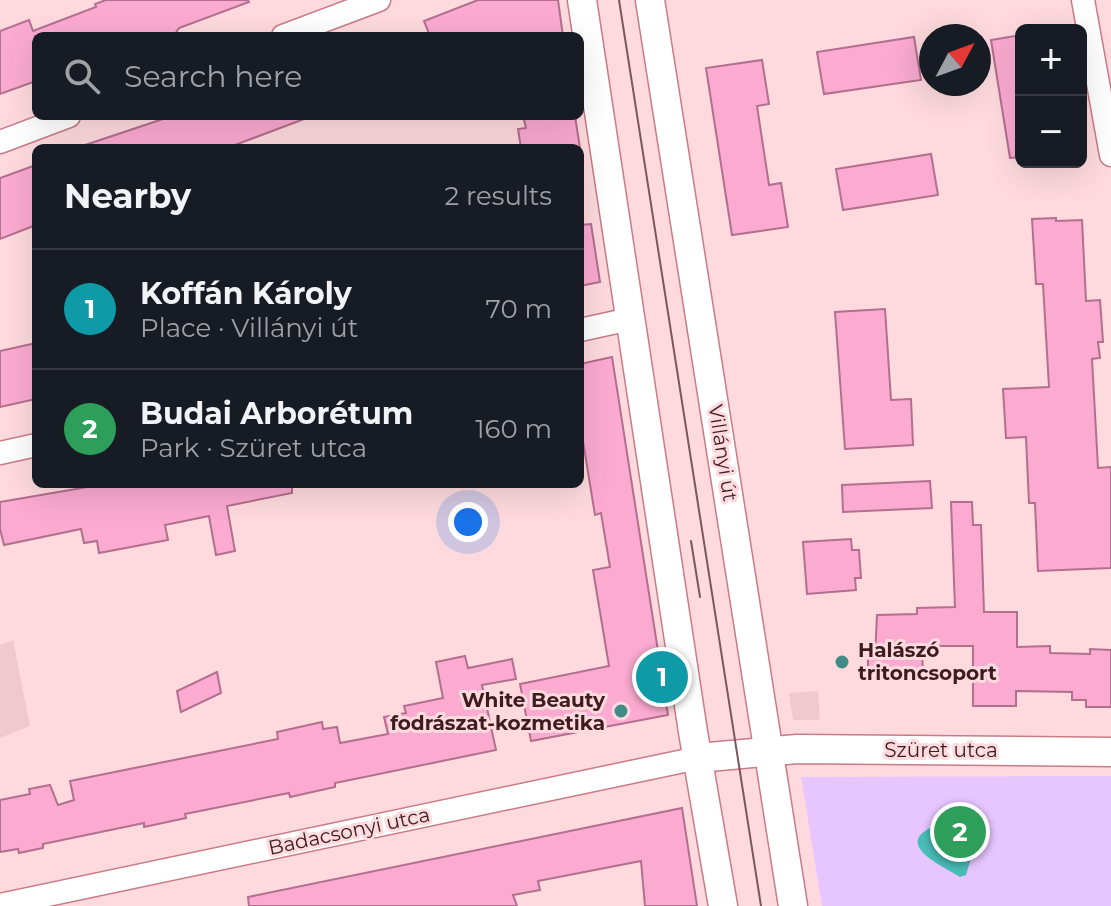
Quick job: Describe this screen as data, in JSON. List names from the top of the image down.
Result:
{
  "streets": {
    "street": ["Villányi út", "Szüret utca", "Badacsonyi utca"]
  },
  "crossings": [
    ["Villányi út", "Szüret utca"],
    ["Szüret utca", "Badacsonyi utca"]
  ],
  "places": ["Halászó tritoncsoport", "White Beauty fodrászat-kozmetika"],
  "north": "top right",
  "page": {
    "map_buttons": ["+", "−"],
    "search": "Search here",
    "heading": ["Nearby", "2 results"],
    "list": [
      {
        "mark": "1",
        "name": "Koffán Károly",
        "note": "Place · Villányi út",
        "value": "70 m"
      },
      {
        "mark": "2",
        "name": "Budai Arborétum",
        "note": "Park · Szüret utca",
        "value": "160 m"
      }
    ],
    "pins": ["1", "2"]
  }
}
